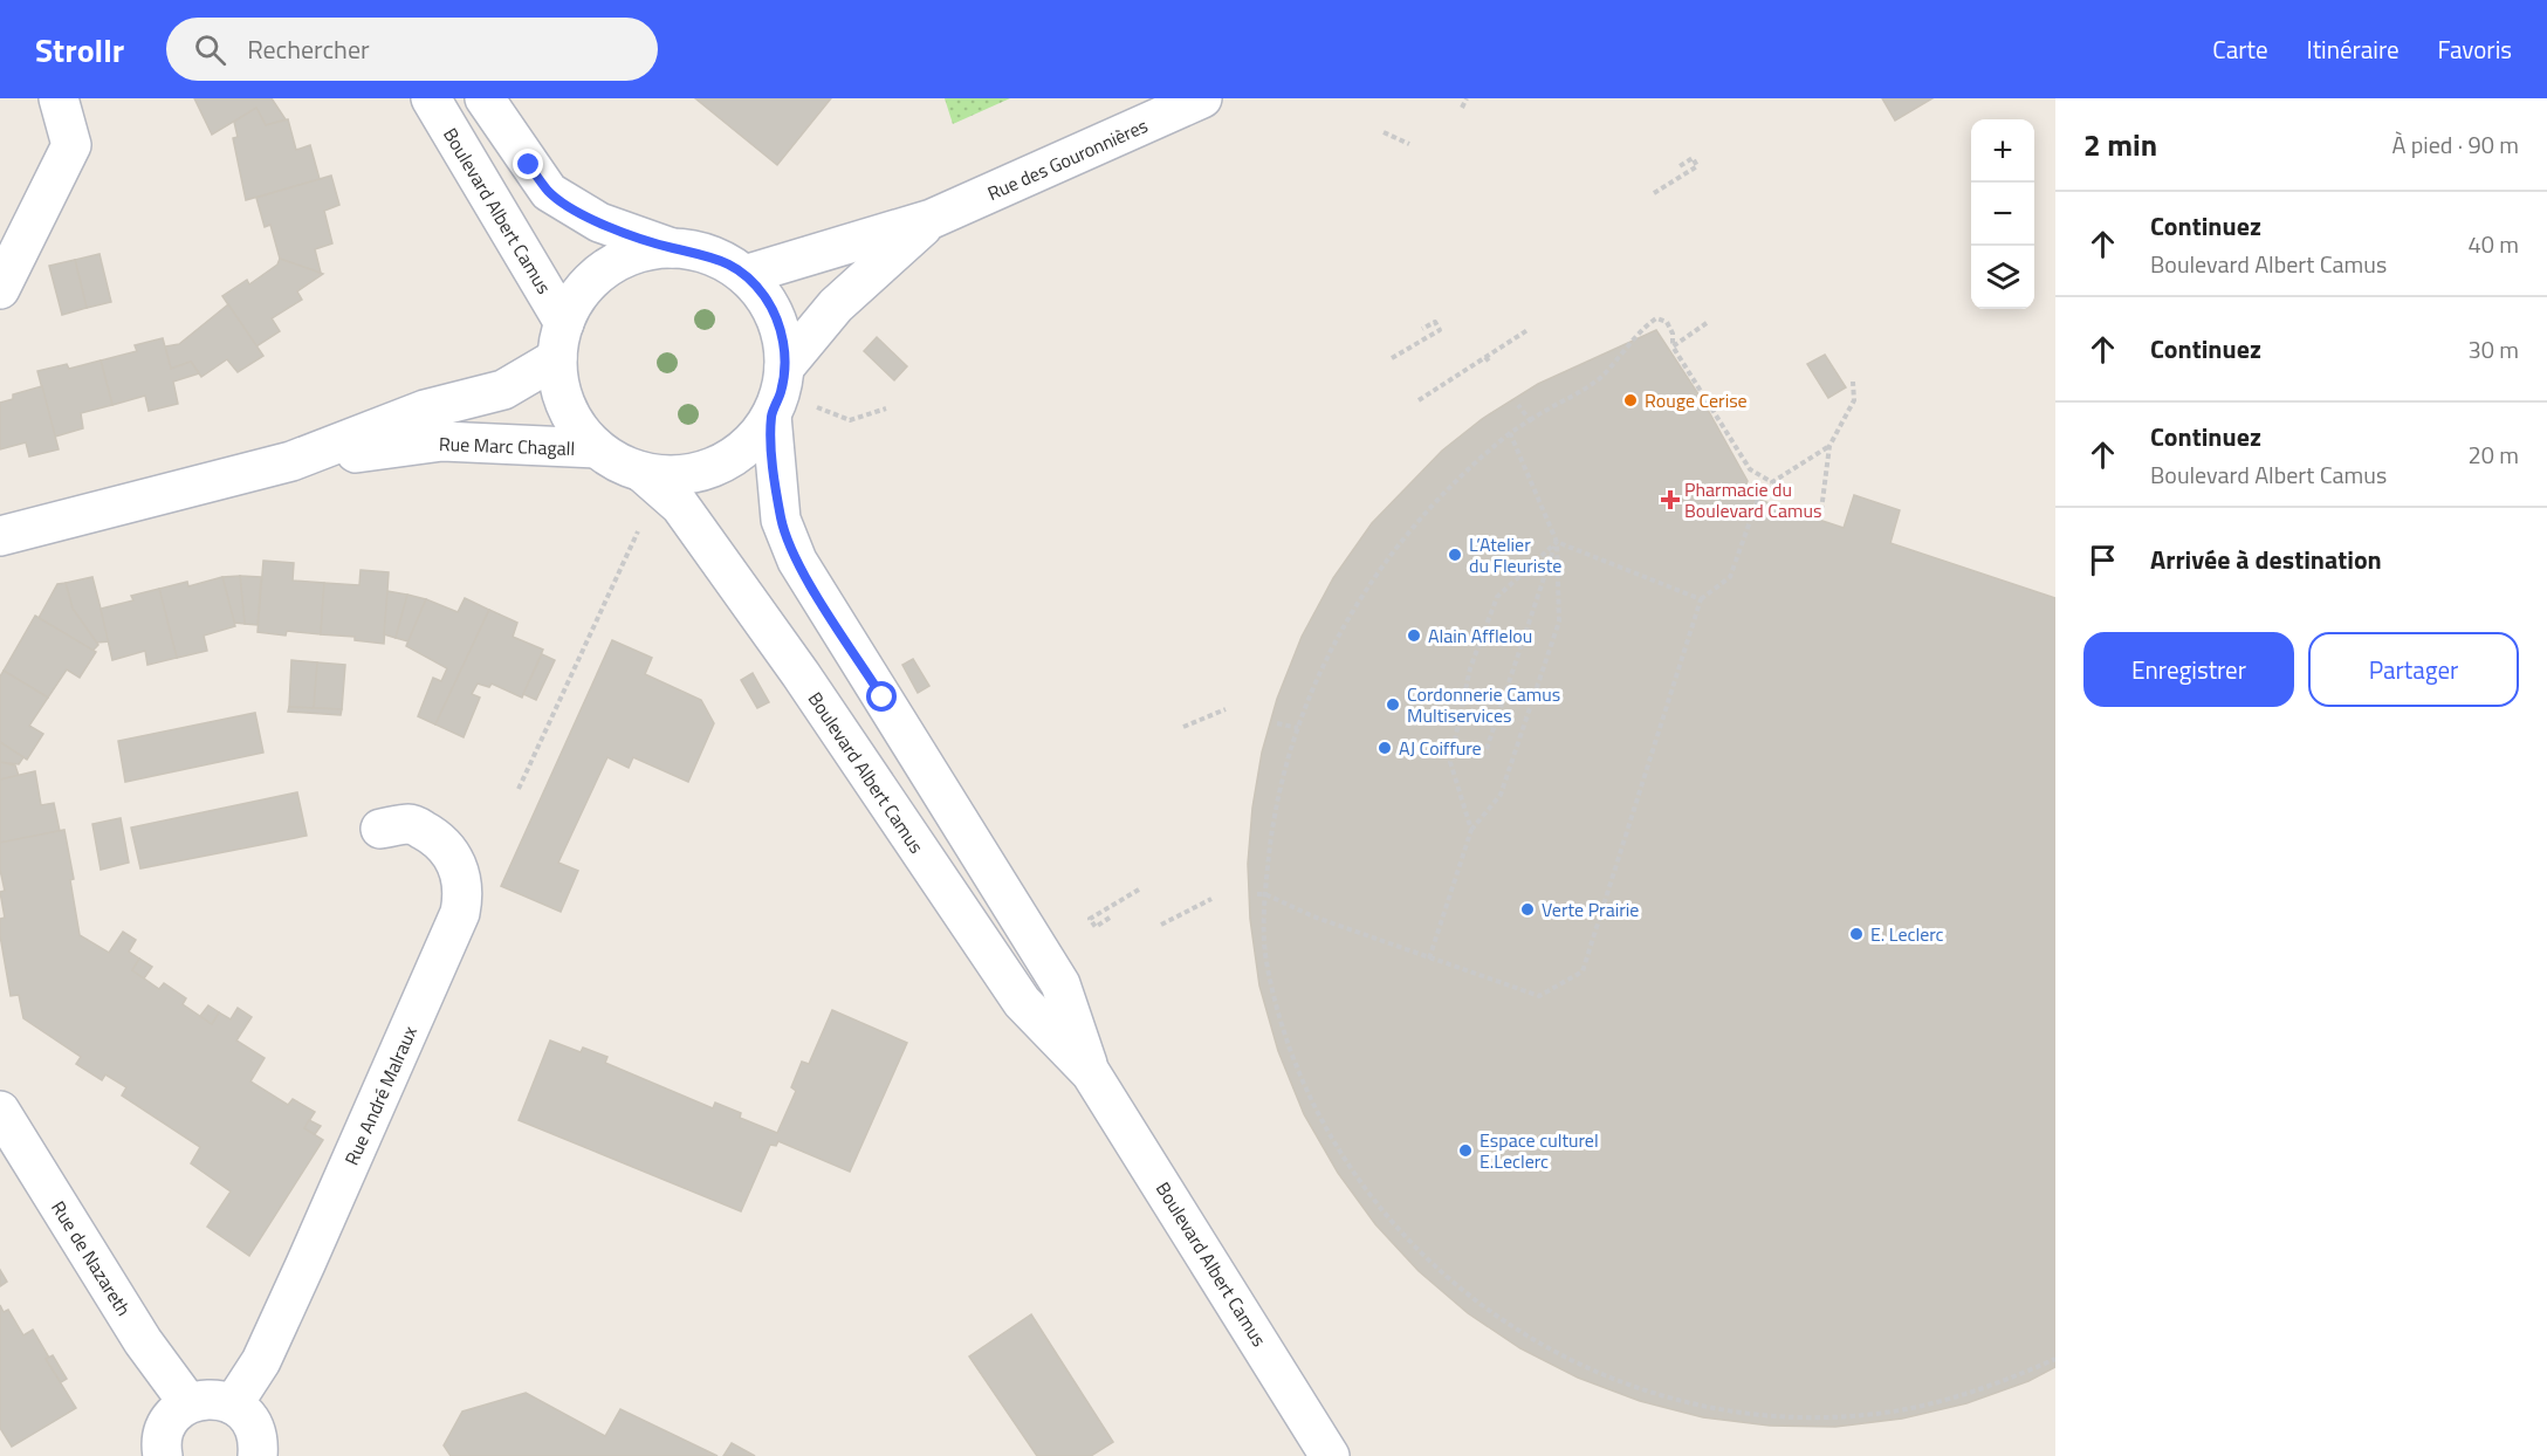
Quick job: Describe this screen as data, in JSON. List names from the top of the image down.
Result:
{
  "streets": {
    "main road": [
      "Rue des Gouronnières",
      "Boulevard Albert Camus",
      "Rue Marc Chagall",
      "Rue André Malraux",
      "Rue de Nazareth"
    ]
  },
  "crossings": [
    ["Rue des Gouronnières", "Boulevard Albert Camus"],
    ["Rue des Gouronnières", "Rue Marc Chagall"],
    ["Boulevard Albert Camus", "Rue Marc Chagall"]
  ],
  "places": {
    "other": [
      "Rouge Cerise",
      "L’Atelier du Fleuriste",
      "Alain Afflelou",
      "Cordonnerie Camus Multiservices",
      "AJ Coiffure",
      "Verte Prairie",
      "E. Leclerc",
      "Espace culturel E.Leclerc"
    ],
    "health": ["Pharmacie du Boulevard Camus"]
  },
  "page": {
    "header": "Strollr",
    "search": "Rechercher",
    "nav": ["Carte", "Itinéraire", "Favoris"],
    "heading": ["2 min", "À pied · 90 m"],
    "map_buttons": ["+", "−"],
    "list": [
      ["Continuez", "Boulevard Albert Camus", "40 m"],
      ["Continuez", "30 m"],
      ["Continuez", "Boulevard Albert Camus", "20 m"],
      "Arrivée à destination"
    ],
    "buttons": ["Enregistrer", "Partager"]
  }
}
